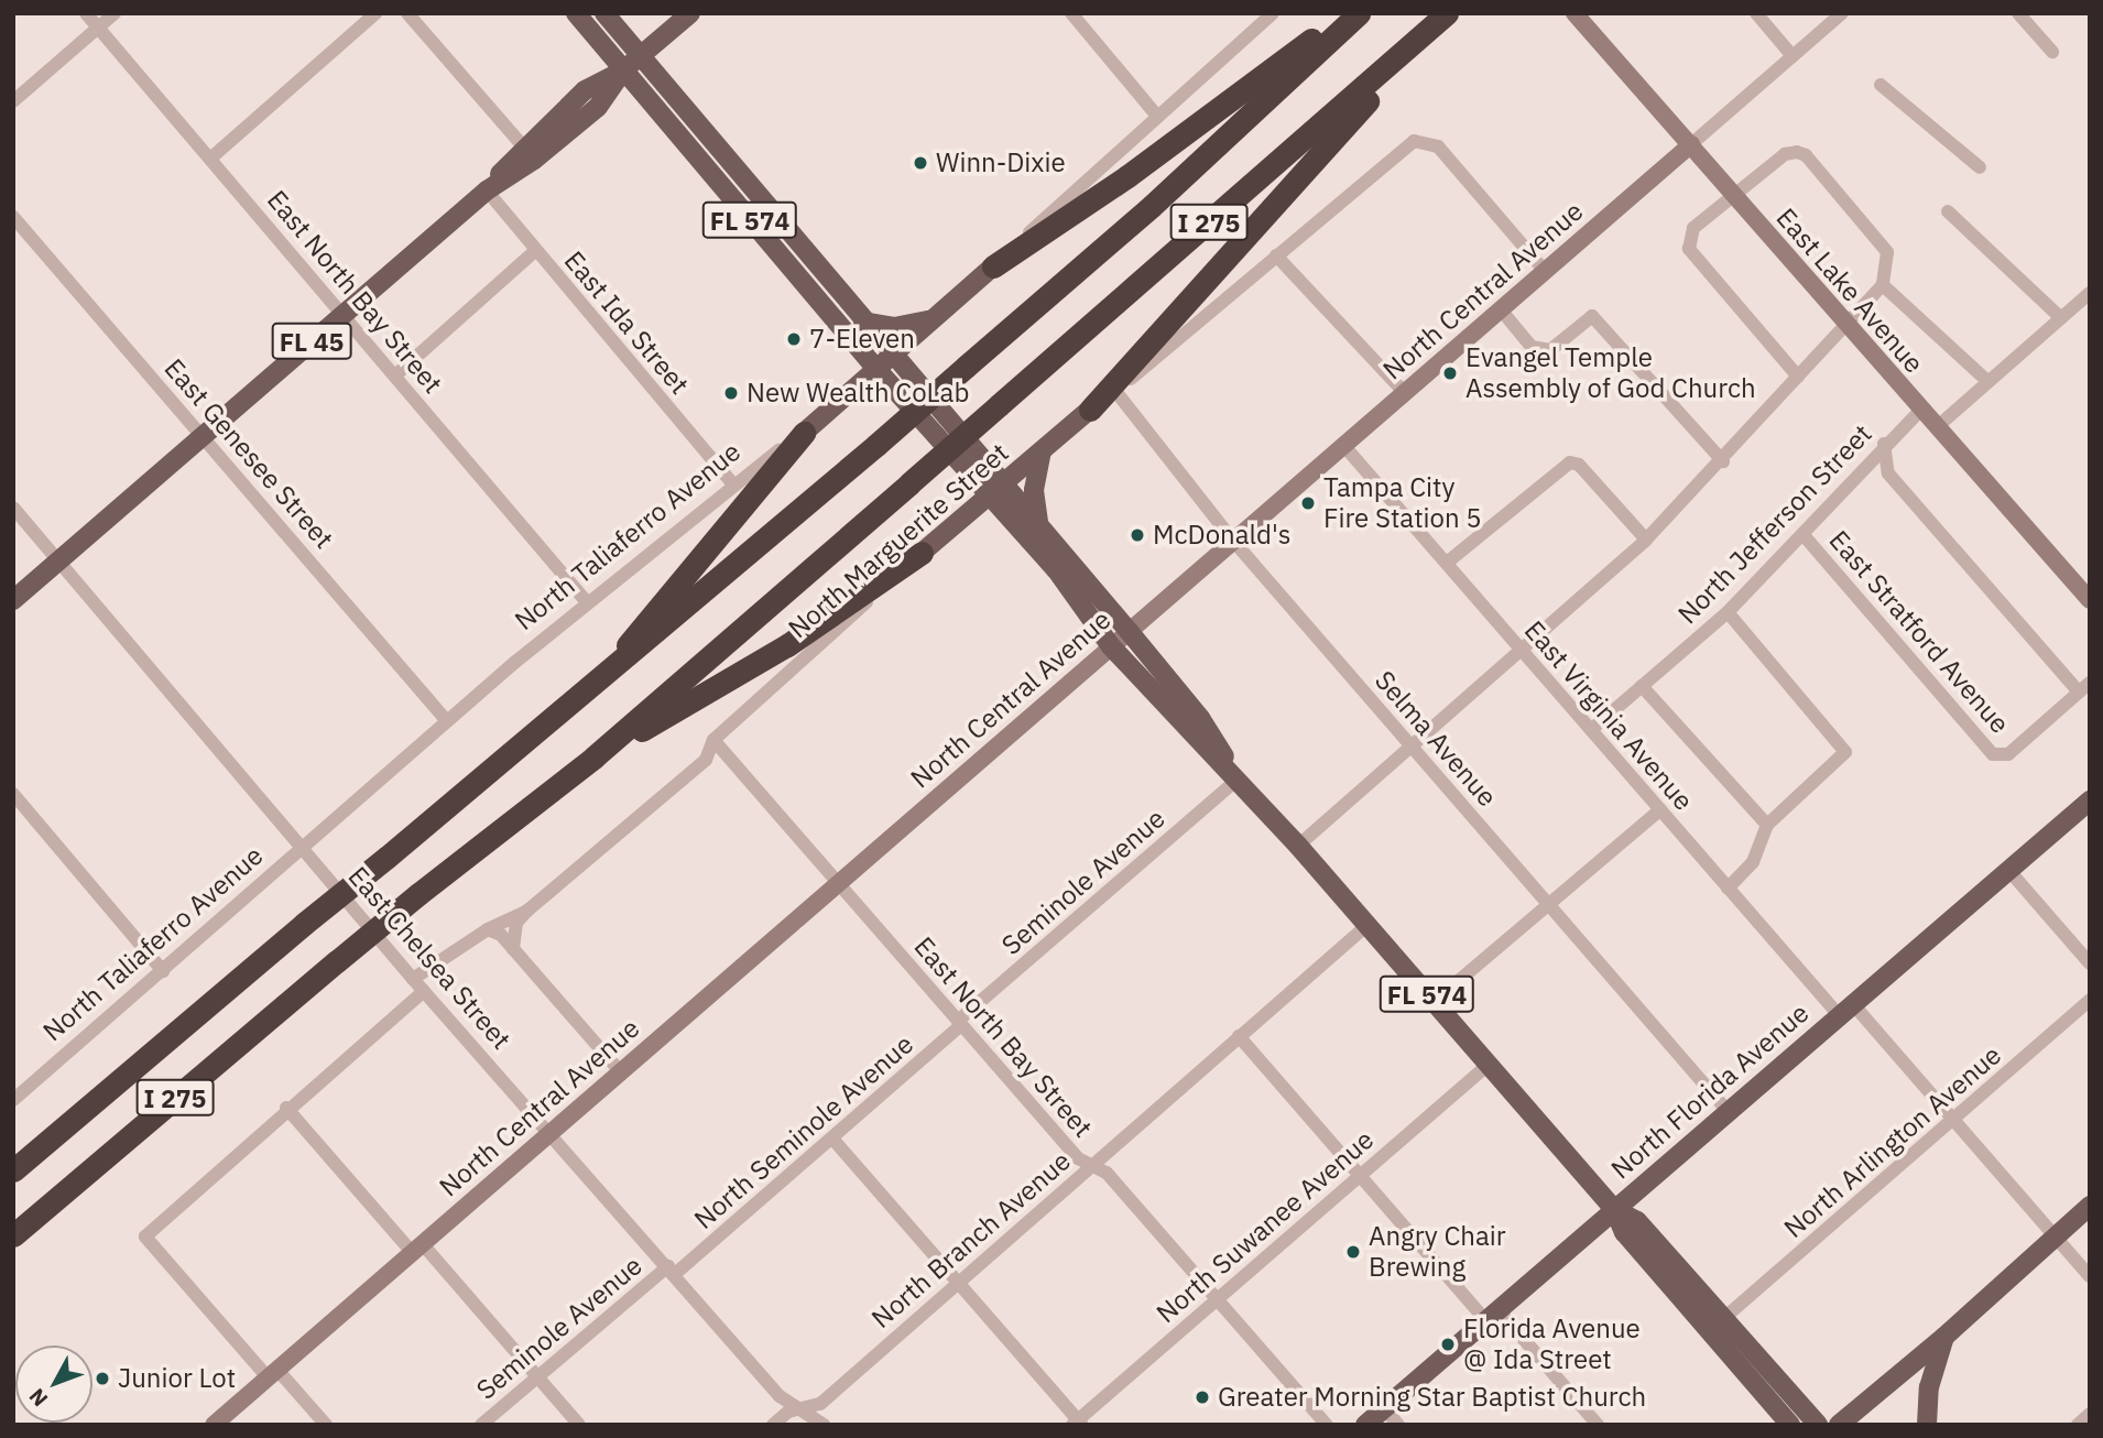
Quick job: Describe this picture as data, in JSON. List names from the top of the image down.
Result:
{
  "streets": {
    "highway": ["I 275"],
    "main road": [
      "FL 574",
      "FL 45",
      "North Taliaferro Avenue",
      "North Marguerite Street",
      "North Florida Avenue"
    ],
    "street": [
      "North Central Avenue",
      "East Lake Avenue",
      "East North Bay Street",
      "East Ida Street",
      "East Genesee Street",
      "North Jefferson Street",
      "East Stratford Avenue",
      "East Virginia Avenue",
      "Selma Avenue",
      "Seminole Avenue",
      "East Chelsea Street",
      "North Seminole Avenue",
      "North Arlington Avenue",
      "North Suwanee Avenue",
      "North Branch Avenue"
    ]
  },
  "crossings": [
    ["FL 574", "North Central Avenue"],
    ["FL 574", "FL 45"],
    ["FL 574", "North Taliaferro Avenue"],
    ["FL 574", "North Marguerite Street"],
    ["FL 574", "Seminole Avenue"],
    ["FL 574", "North Florida Avenue"],
    ["FL 574", "North Arlington Avenue"],
    ["FL 574", "North Suwanee Avenue"],
    ["FL 574", "North Branch Avenue"],
    ["North Central Avenue", "East Lake Avenue"],
    ["North Central Avenue", "East North Bay Street"],
    ["North Central Avenue", "North Marguerite Street"],
    ["North Central Avenue", "East Virginia Avenue"],
    ["North Central Avenue", "Selma Avenue"],
    ["North Central Avenue", "East Chelsea Street"],
    ["East Lake Avenue", "North Jefferson Street"],
    ["East North Bay Street", "FL 45"],
    ["East North Bay Street", "North Taliaferro Avenue"],
    ["East North Bay Street", "North Marguerite Street"],
    ["East North Bay Street", "Seminole Avenue"],
    ["East North Bay Street", "North Seminole Avenue"],
    ["East North Bay Street", "North Suwanee Avenue"],
    ["East North Bay Street", "North Branch Avenue"],
    ["East Ida Street", "FL 45"],
    ["East Ida Street", "North Taliaferro Avenue"],
    ["FL 45", "East Genesee Street"],
    ["FL 45", "East Chelsea Street"],
    ["East Genesee Street", "North Taliaferro Avenue"],
    ["North Jefferson Street", "East Stratford Avenue"],
    ["North Jefferson Street", "East Virginia Avenue"],
    ["North Taliaferro Avenue", "East Chelsea Street"],
    ["North Marguerite Street", "Selma Avenue"],
    ["North Marguerite Street", "East Chelsea Street"],
    ["East Virginia Avenue", "North Florida Avenue"],
    ["East Virginia Avenue", "North Arlington Avenue"],
    ["Selma Avenue", "North Florida Avenue"],
    ["Seminole Avenue", "East Chelsea Street"],
    ["Seminole Avenue", "North Seminole Avenue"],
    ["East Chelsea Street", "North Seminole Avenue"],
    ["East Chelsea Street", "North Branch Avenue"]
  ],
  "places": [
    "Winn-Dixie",
    "7-Eleven",
    "Evangel Temple Assembly of God Church",
    "New Wealth CoLab",
    "Tampa City Fire Station 5",
    "McDonald's",
    "Angry Chair Brewing",
    "Florida Avenue @ Ida Street",
    "Junior Lot",
    "Greater Morning Star Baptist Church"
  ],
  "north": "bottom left"
}
